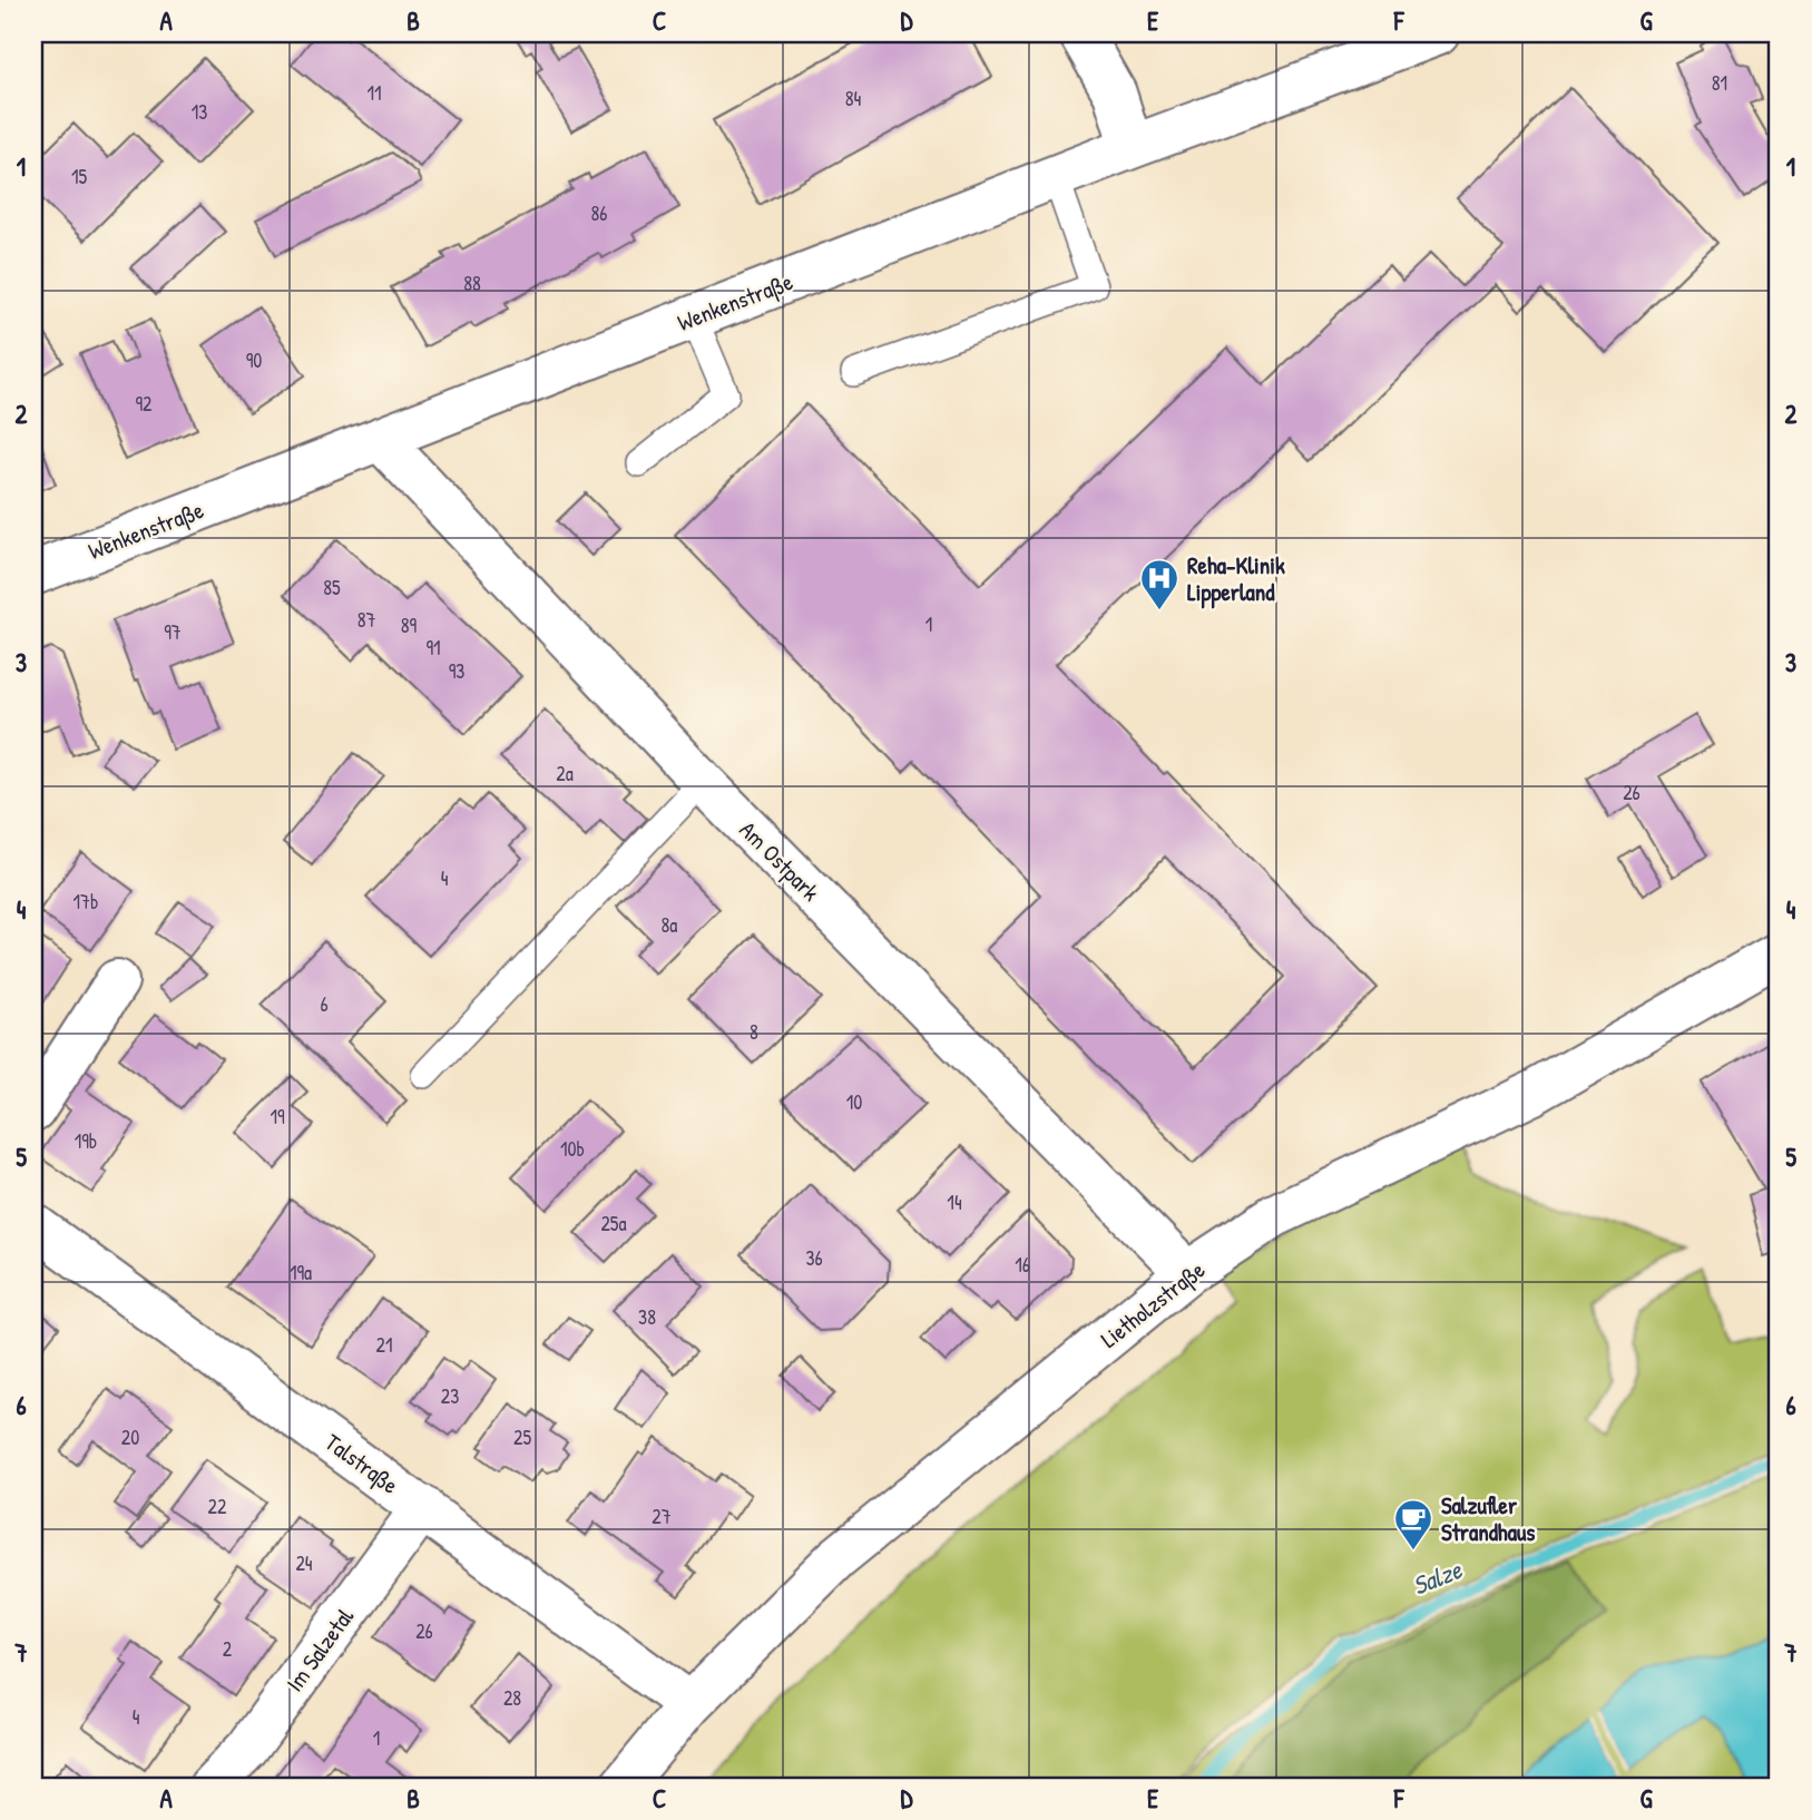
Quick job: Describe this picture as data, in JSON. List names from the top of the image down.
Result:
{
  "streets": {
    "street": [
      "Wenkenstraße",
      "Am Ostpark",
      "Lietholzstraße",
      "Talstraße",
      "Im Salzetal"
    ]
  },
  "crossings": [
    ["Wenkenstraße", "Am Ostpark"],
    ["Am Ostpark", "Lietholzstraße"],
    ["Lietholzstraße", "Talstraße"],
    ["Talstraße", "Im Salzetal"]
  ],
  "water": ["Salze"],
  "places": {
    "hospital": ["Reha-Klinik Lipperland"],
    "cafe": ["Salzufler Strandhaus"]
  },
  "house_numbers": [
    "81",
    "11",
    "84",
    "13",
    "15",
    "86",
    "88",
    "90",
    "92",
    "85",
    "87",
    "1",
    "89",
    "97",
    "91",
    "93",
    "2a",
    "26",
    "4",
    "17b",
    "8a",
    "6",
    "8",
    "10",
    "19",
    "19b",
    "10b",
    "14",
    "25a",
    "36",
    "16",
    "19a",
    "38",
    "21",
    "23",
    "20",
    "25",
    "22",
    "27",
    "24",
    "26",
    "2",
    "28",
    "4",
    "1"
  ],
  "grid": {
    "columns": [
      "A",
      "B",
      "C",
      "D",
      "E",
      "F",
      "G"
    ],
    "rows": [
      "1",
      "2",
      "3",
      "4",
      "5",
      "6",
      "7"
    ]
  }
}
